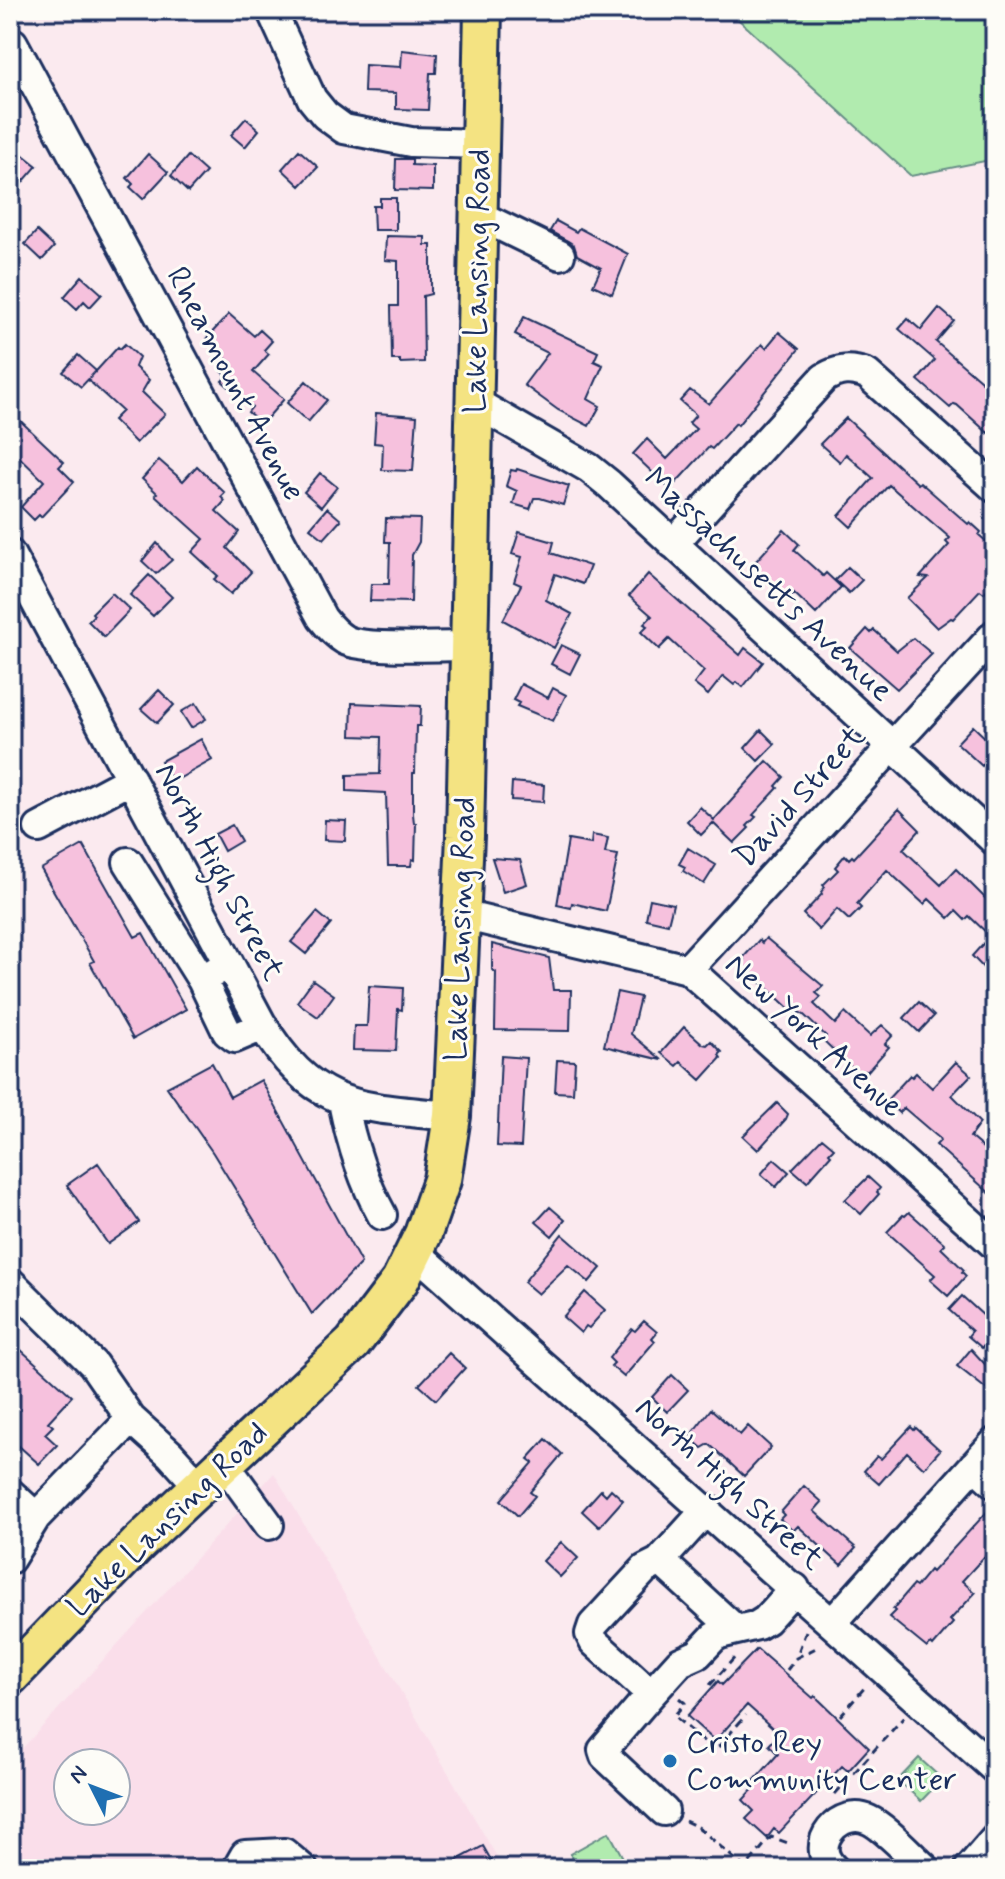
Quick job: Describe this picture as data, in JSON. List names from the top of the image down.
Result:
{
  "streets": {
    "main road": ["Lake Lansing Road"],
    "street": [
      "Rheamount Avenue",
      "Massachusetts Avenue",
      "David Street",
      "North High Street",
      "New York Avenue"
    ]
  },
  "crossings": [
    ["Lake Lansing Road", "Rheamount Avenue"],
    ["Lake Lansing Road", "Massachusetts Avenue"],
    ["Lake Lansing Road", "North High Street"],
    ["Lake Lansing Road", "New York Avenue"],
    ["Massachusetts Avenue", "David Street"],
    ["David Street", "New York Avenue"]
  ],
  "places": ["Cristo Rey Community Center"],
  "north": "top left"
}
